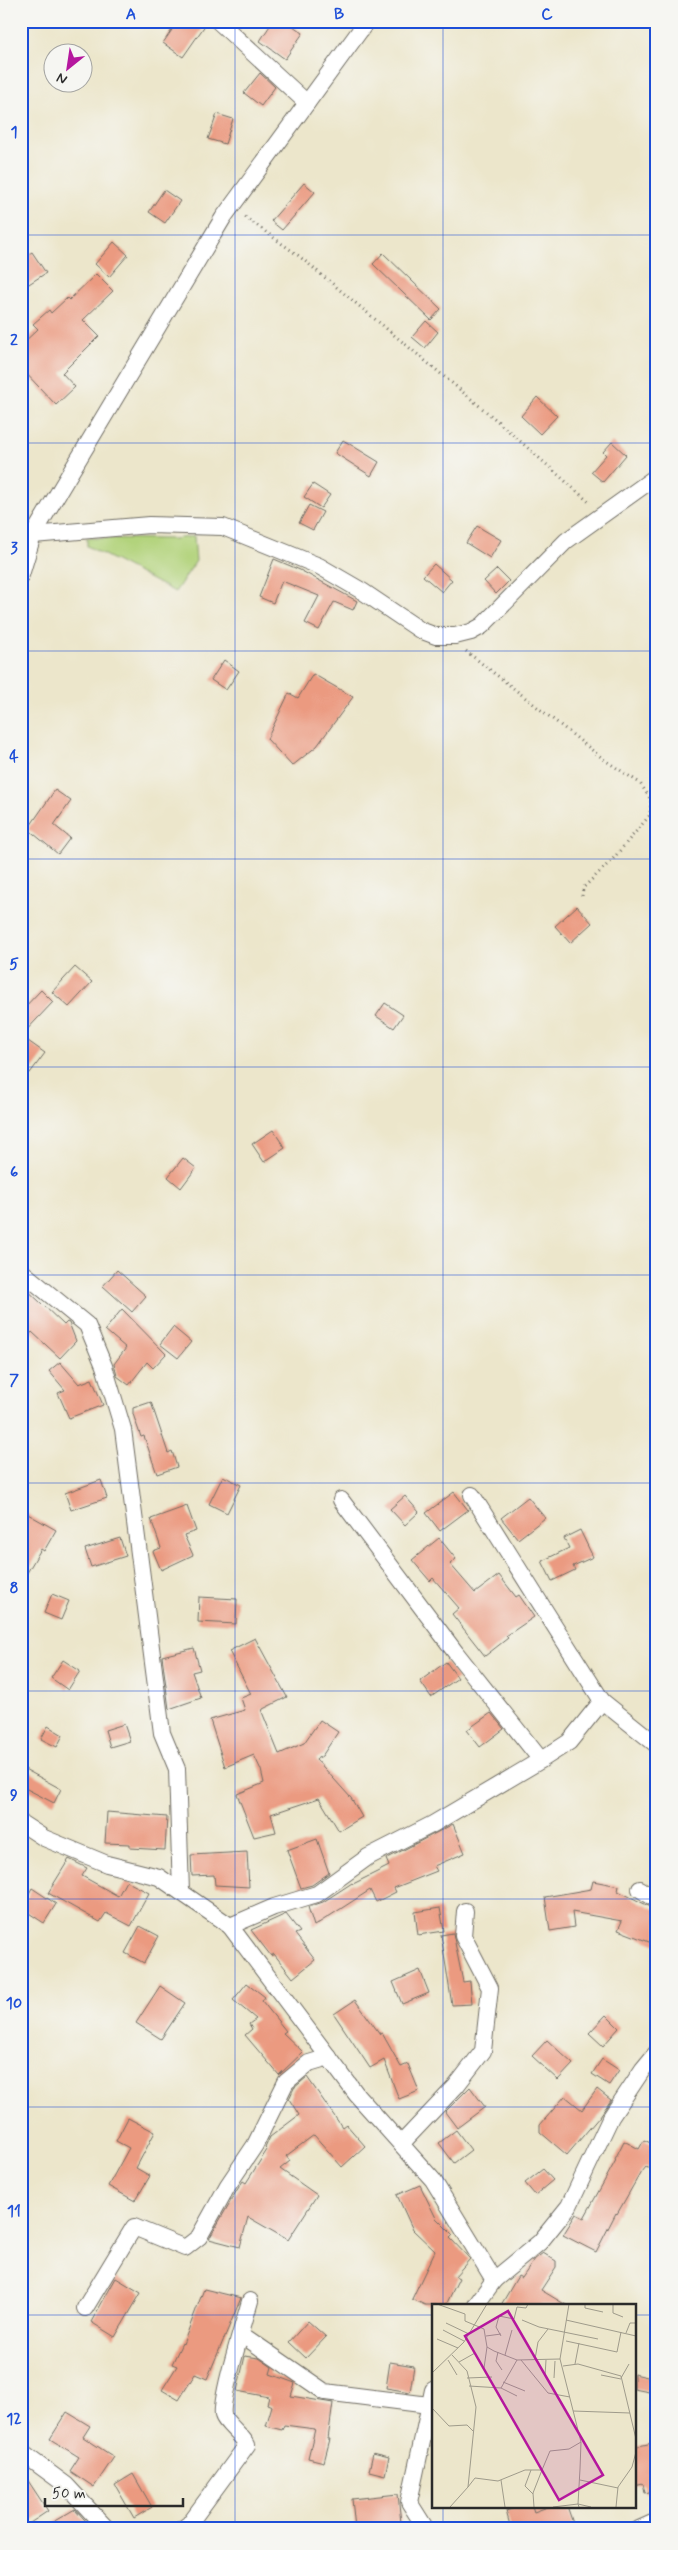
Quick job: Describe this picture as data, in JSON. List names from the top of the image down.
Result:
{
  "scale_bar": "50 m",
  "north": "bottom left",
  "grid": {
    "columns": ["A", "B", "C"],
    "rows": [
      "1",
      "2",
      "3",
      "4",
      "5",
      "6",
      "7",
      "8",
      "9",
      "10",
      "11",
      "12"
    ]
  }
}
